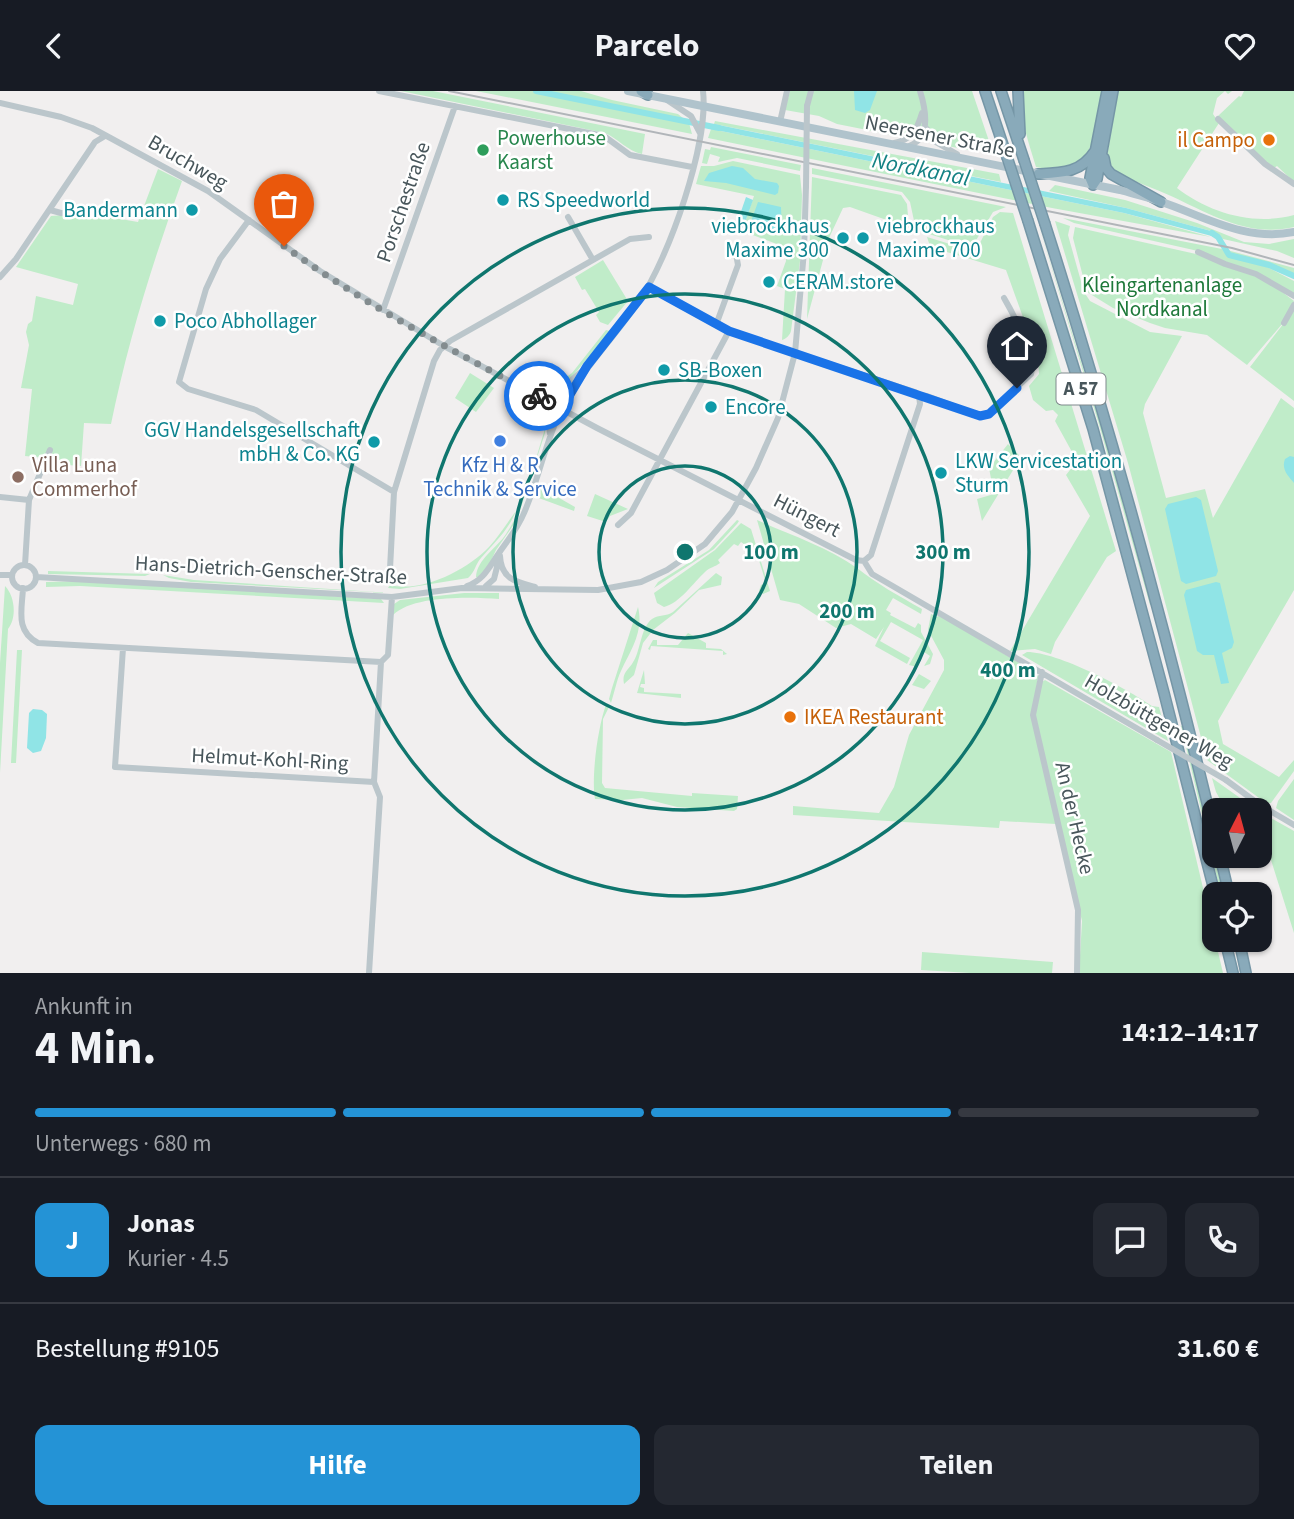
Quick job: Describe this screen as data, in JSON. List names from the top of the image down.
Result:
{
  "streets": {
    "highway": ["A 57"],
    "main road": ["Neersener Straße"],
    "street": [
      "Bruchweg",
      "Porschestraße",
      "Hüngert",
      "Hans-Dietrich-Genscher-Straße",
      "Holzbüttgener Weg",
      "Helmut-Kohl-Ring",
      "An der Hecke"
    ]
  },
  "crossings": [
    ["Bruchweg", "Porschestraße"],
    ["Bruchweg", "Hüngert"],
    ["Hüngert", "Hans-Dietrich-Genscher-Straße"],
    ["Hüngert", "Holzbüttgener Weg"],
    ["Hans-Dietrich-Genscher-Straße", "Helmut-Kohl-Ring"],
    ["Holzbüttgener Weg", "An der Hecke"]
  ],
  "water": ["Nordkanal"],
  "parks": ["Kleingartenanlage Nordkanal"],
  "places": [
    "il Campo",
    "Powerhouse Kaarst",
    "RS Speedworld",
    "Bandermann",
    "viebrockhaus Maxime 300",
    "viebrockhaus Maxime 700",
    "CERAM.store",
    "Poco Abhollager",
    "SB-Boxen",
    "Encore",
    "Kfz H & R Technik & Service",
    "GGV Handelsgesellschaft mbH & Co. KG",
    "LKW Servicestation Sturm",
    "Villa Luna Commerhof",
    "IKEA Restaurant"
  ],
  "north": "top",
  "page": {
    "header": "Parcelo",
    "heading": ["4 Min.", "Ankunft in", "14:12–14:17"],
    "panel": [
      "Jonas",
      "Kurier · 4.5",
      "Bestellung #9105",
      "31.60 €"
    ],
    "bar": "Unterwegs · 680 m",
    "round": "J",
    "buttons": ["Hilfe", "Teilen"]
  },
  "rings": [
    "100 m",
    "300 m",
    "200 m",
    "400 m"
  ]
}
